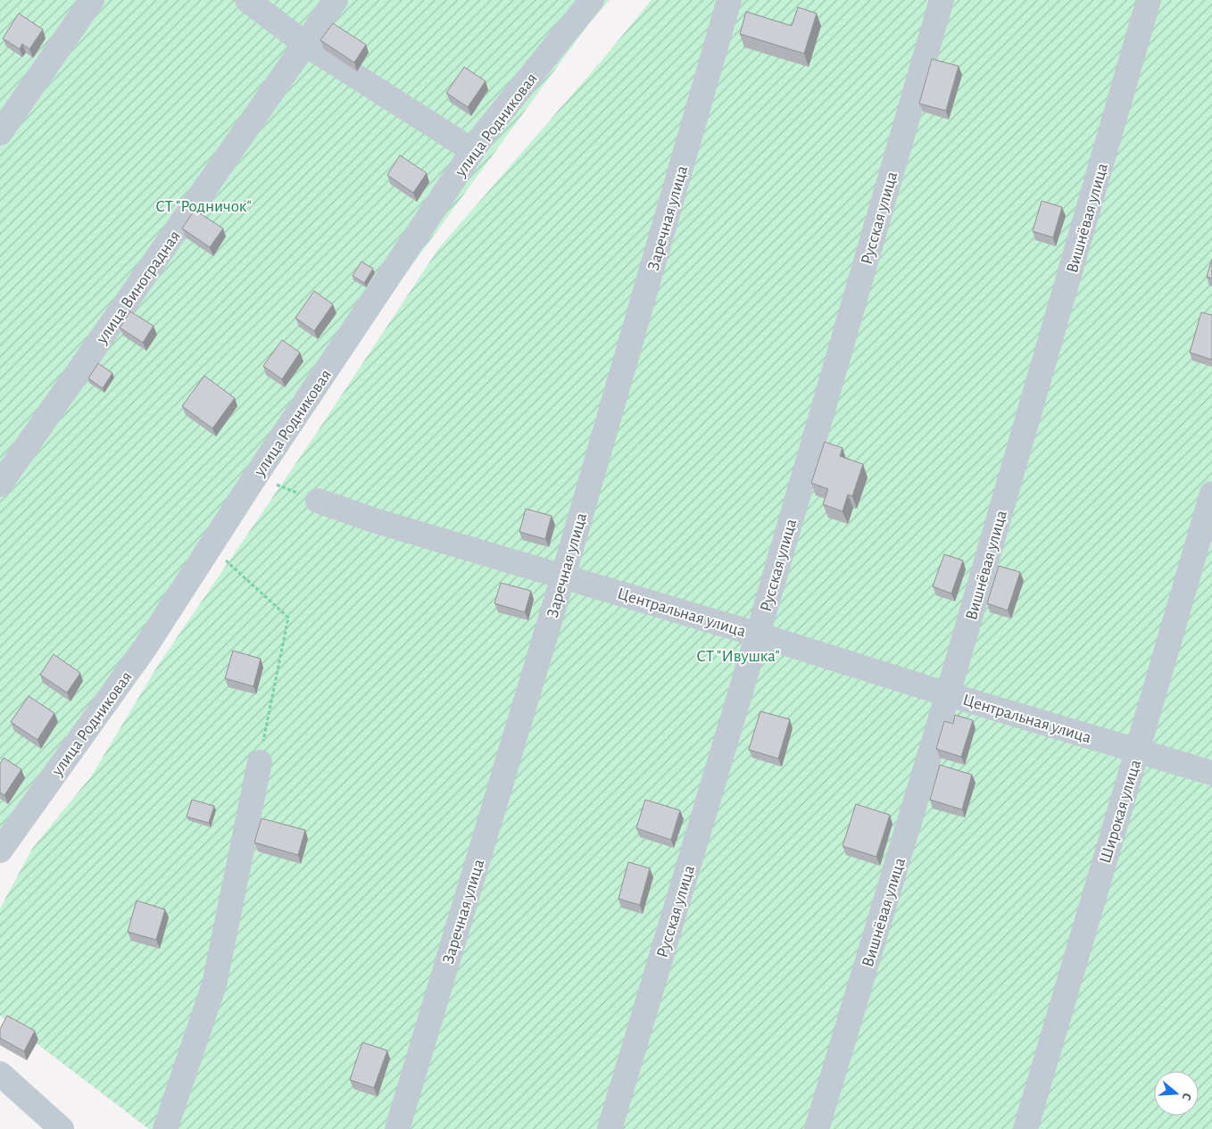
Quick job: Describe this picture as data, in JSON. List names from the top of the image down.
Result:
{
  "streets": {
    "street": [
      "улица Родниковая",
      "Заречная улица",
      "Русская улица",
      "Вишнёвая улица",
      "улица Виноградная",
      "Центральная улица",
      "Широкая улица"
    ]
  },
  "crossings": [
    ["Заречная улица", "Центральная улица"],
    ["Русская улица", "Центральная улица"],
    ["Вишнёвая улица", "Центральная улица"],
    ["Центральная улица", "Широкая улица"]
  ],
  "parks": ["СТ \"Родничок\"", "СТ \"Ивушка\""],
  "north": "right"
}
